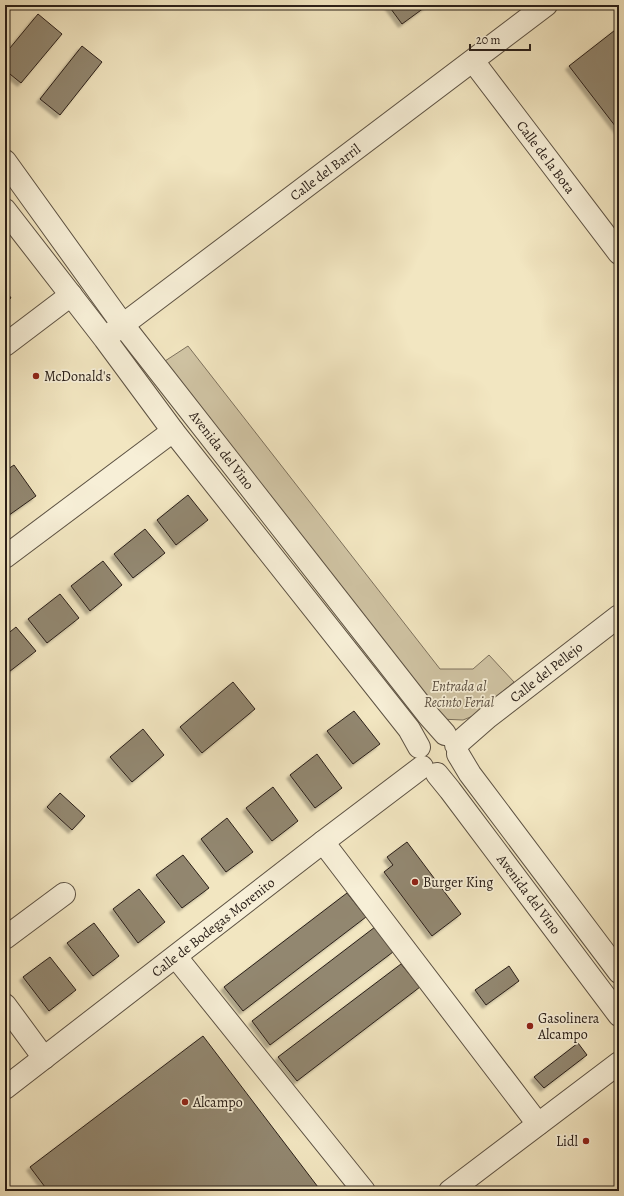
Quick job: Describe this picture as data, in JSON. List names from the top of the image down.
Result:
{
  "streets": {
    "street": [
      "Calle de la Bota",
      "Calle del Barril",
      "Avenida del Vino",
      "Calle del Pellejo",
      "Calle de Bodegas Morenito"
    ]
  },
  "crossings": [
    ["Calle de la Bota", "Calle del Barril"],
    ["Calle del Barril", "Avenida del Vino"],
    ["Avenida del Vino", "Calle del Pellejo"],
    ["Avenida del Vino", "Calle de Bodegas Morenito"],
    ["Calle del Pellejo", "Calle de Bodegas Morenito"]
  ],
  "parks": ["Entrada al Recinto Ferial"],
  "places": [
    "McDonald's",
    "Burger King",
    "Gasolinera Alcampo",
    "Alcampo",
    "Lidl"
  ],
  "scale_bar": "20 m"
}
